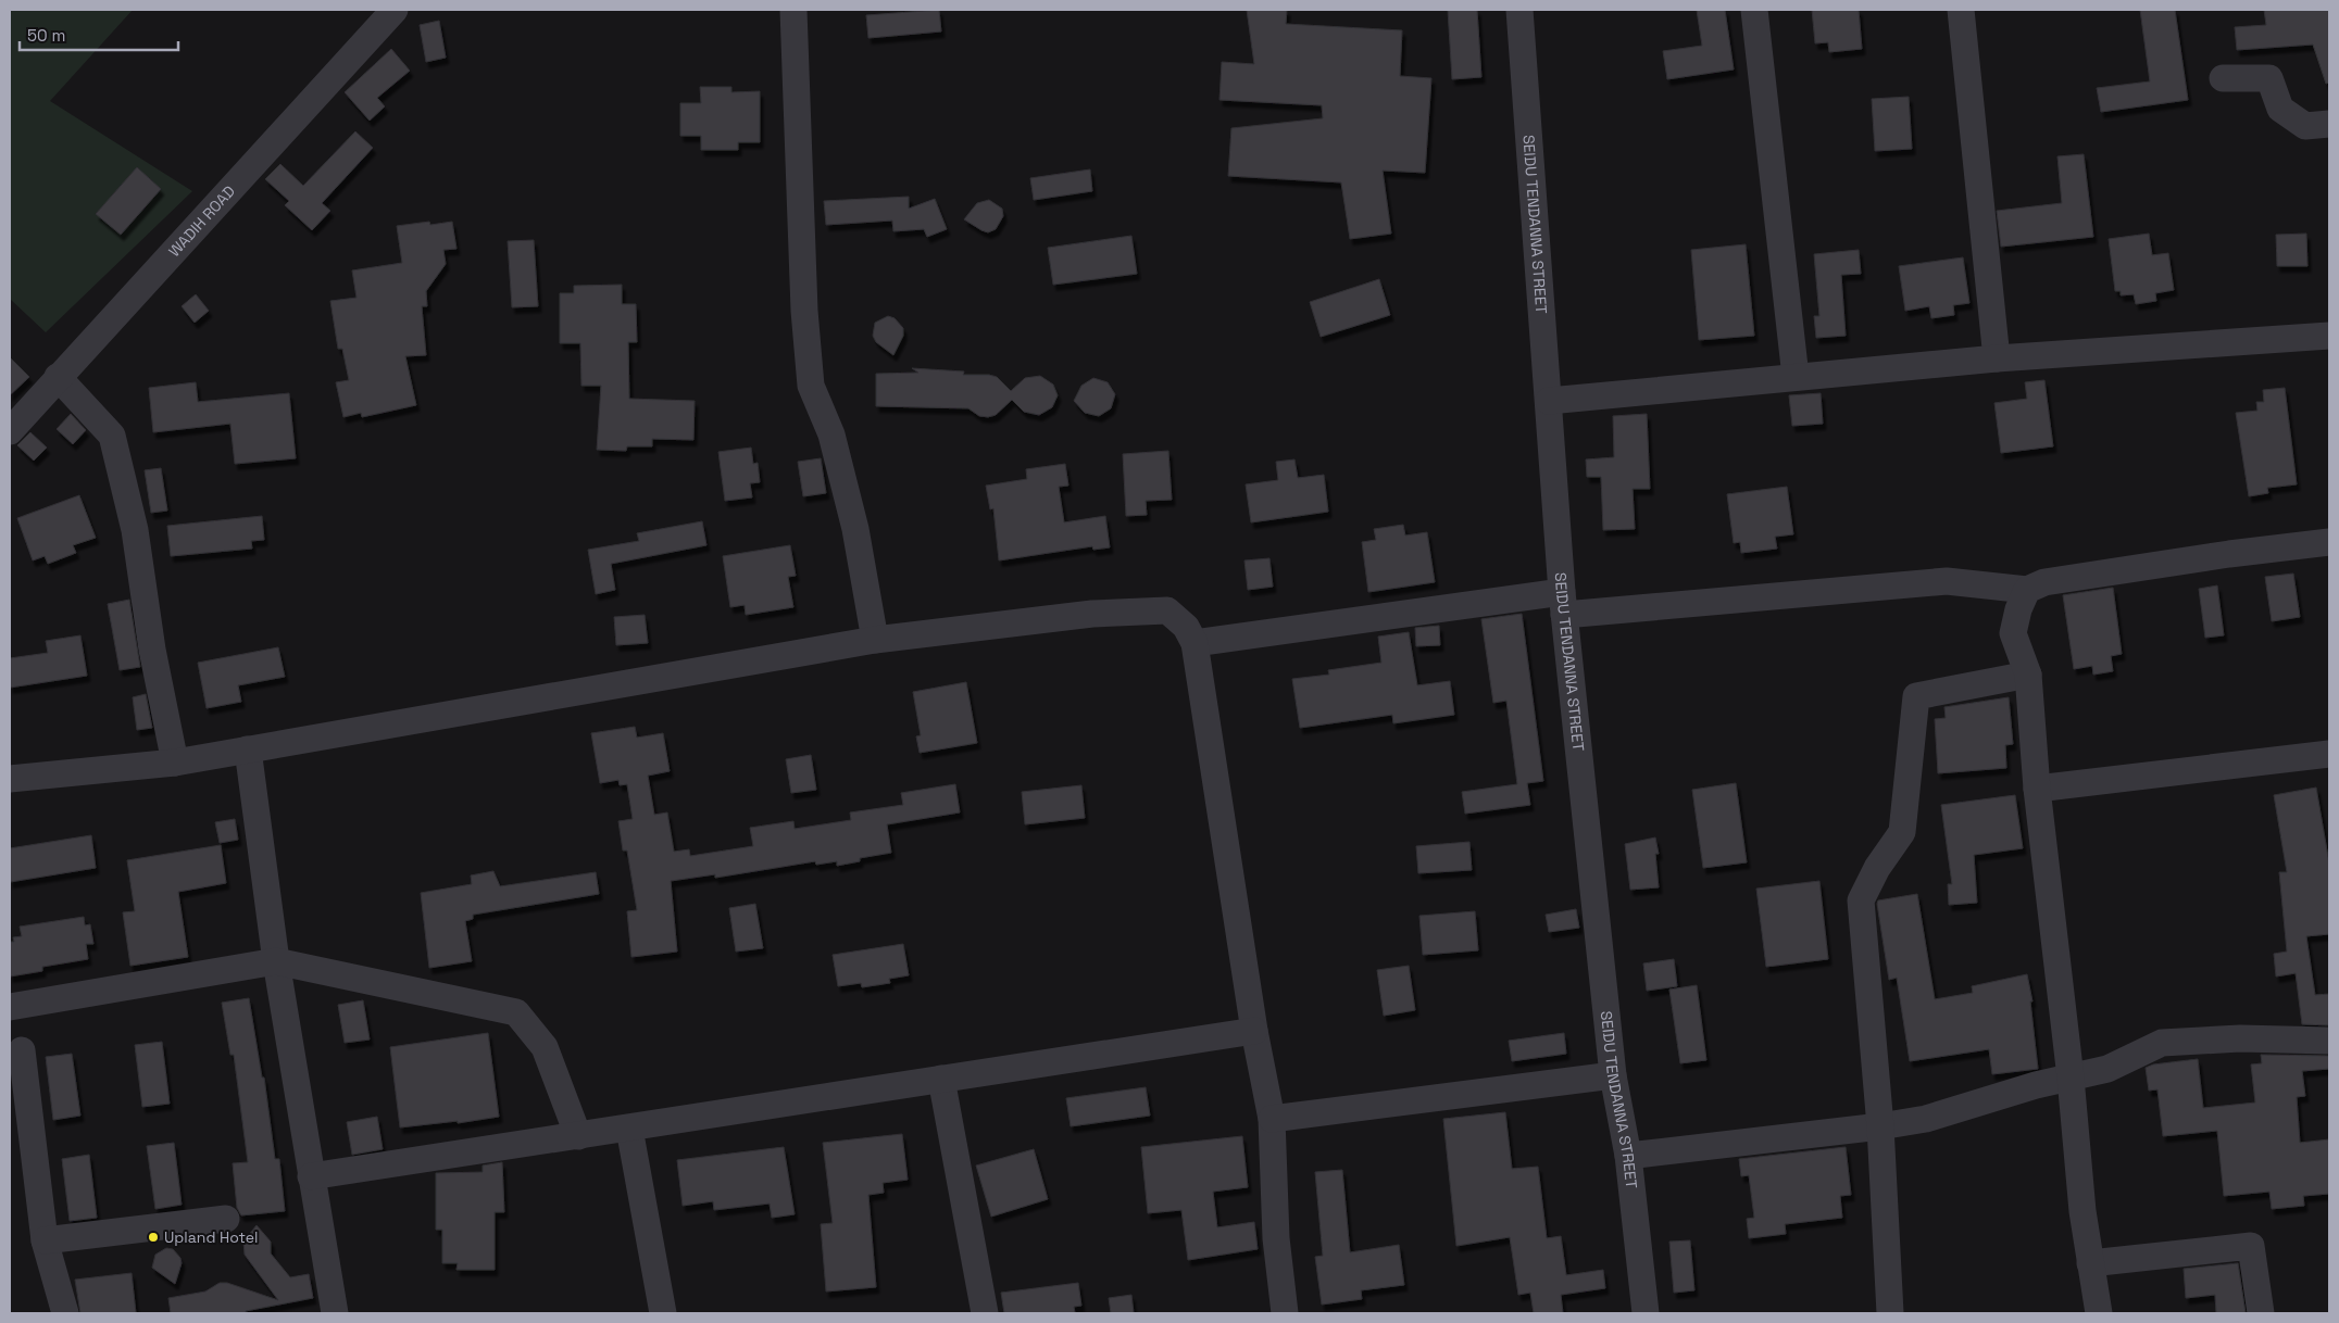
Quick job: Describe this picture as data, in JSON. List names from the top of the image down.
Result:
{
  "streets": {
    "street": ["WADIH ROAD", "SEIDU TENDANNA STREET"]
  },
  "places": ["Upland Hotel"],
  "scale_bar": "50 m"
}
